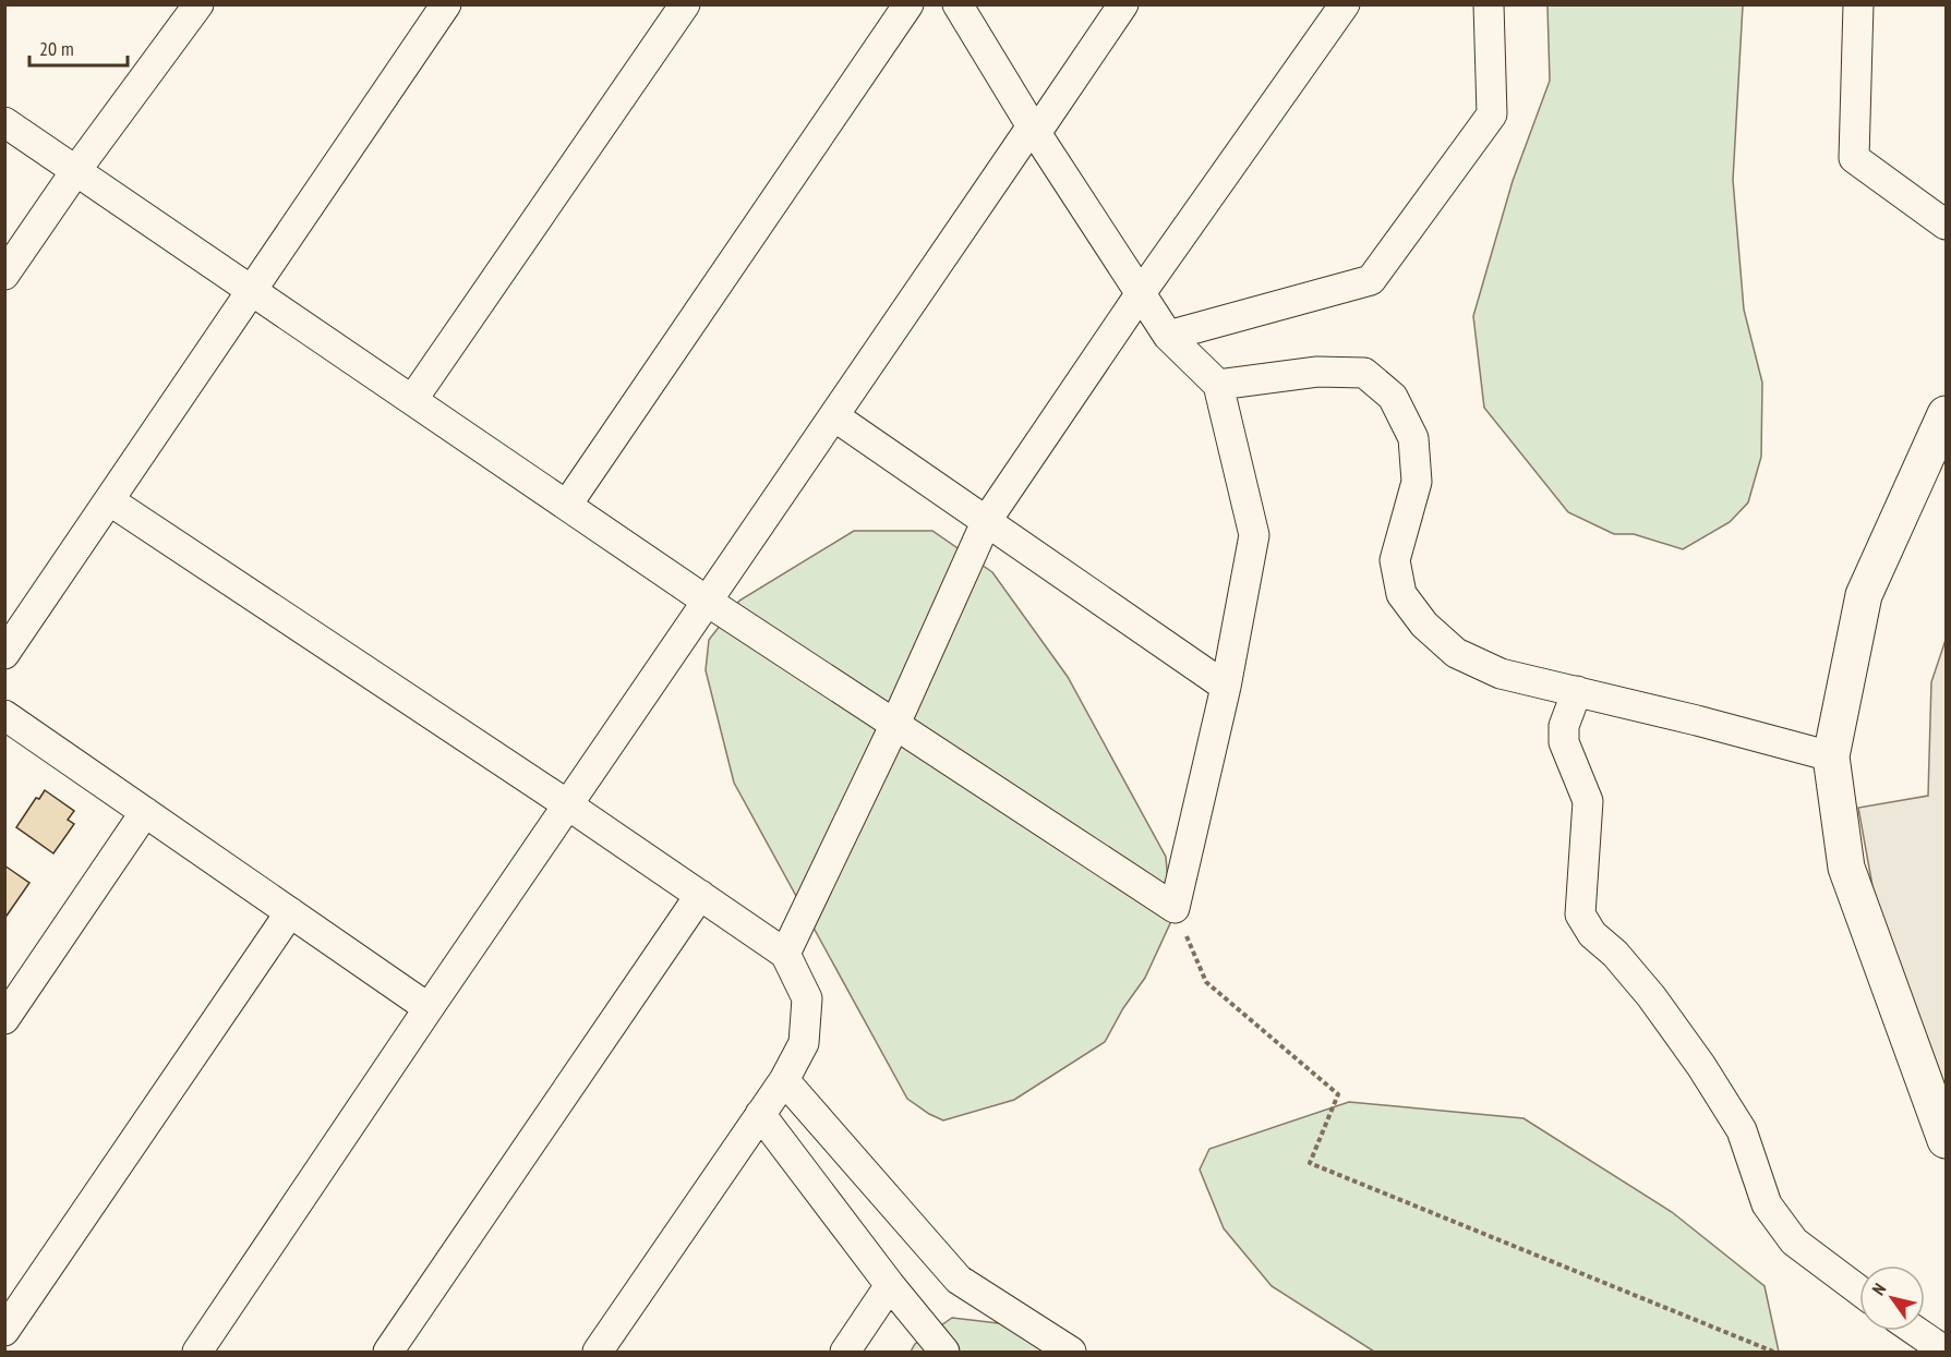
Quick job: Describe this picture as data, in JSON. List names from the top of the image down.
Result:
{
  "scale_bar": "20 m",
  "north": "top left"
}
